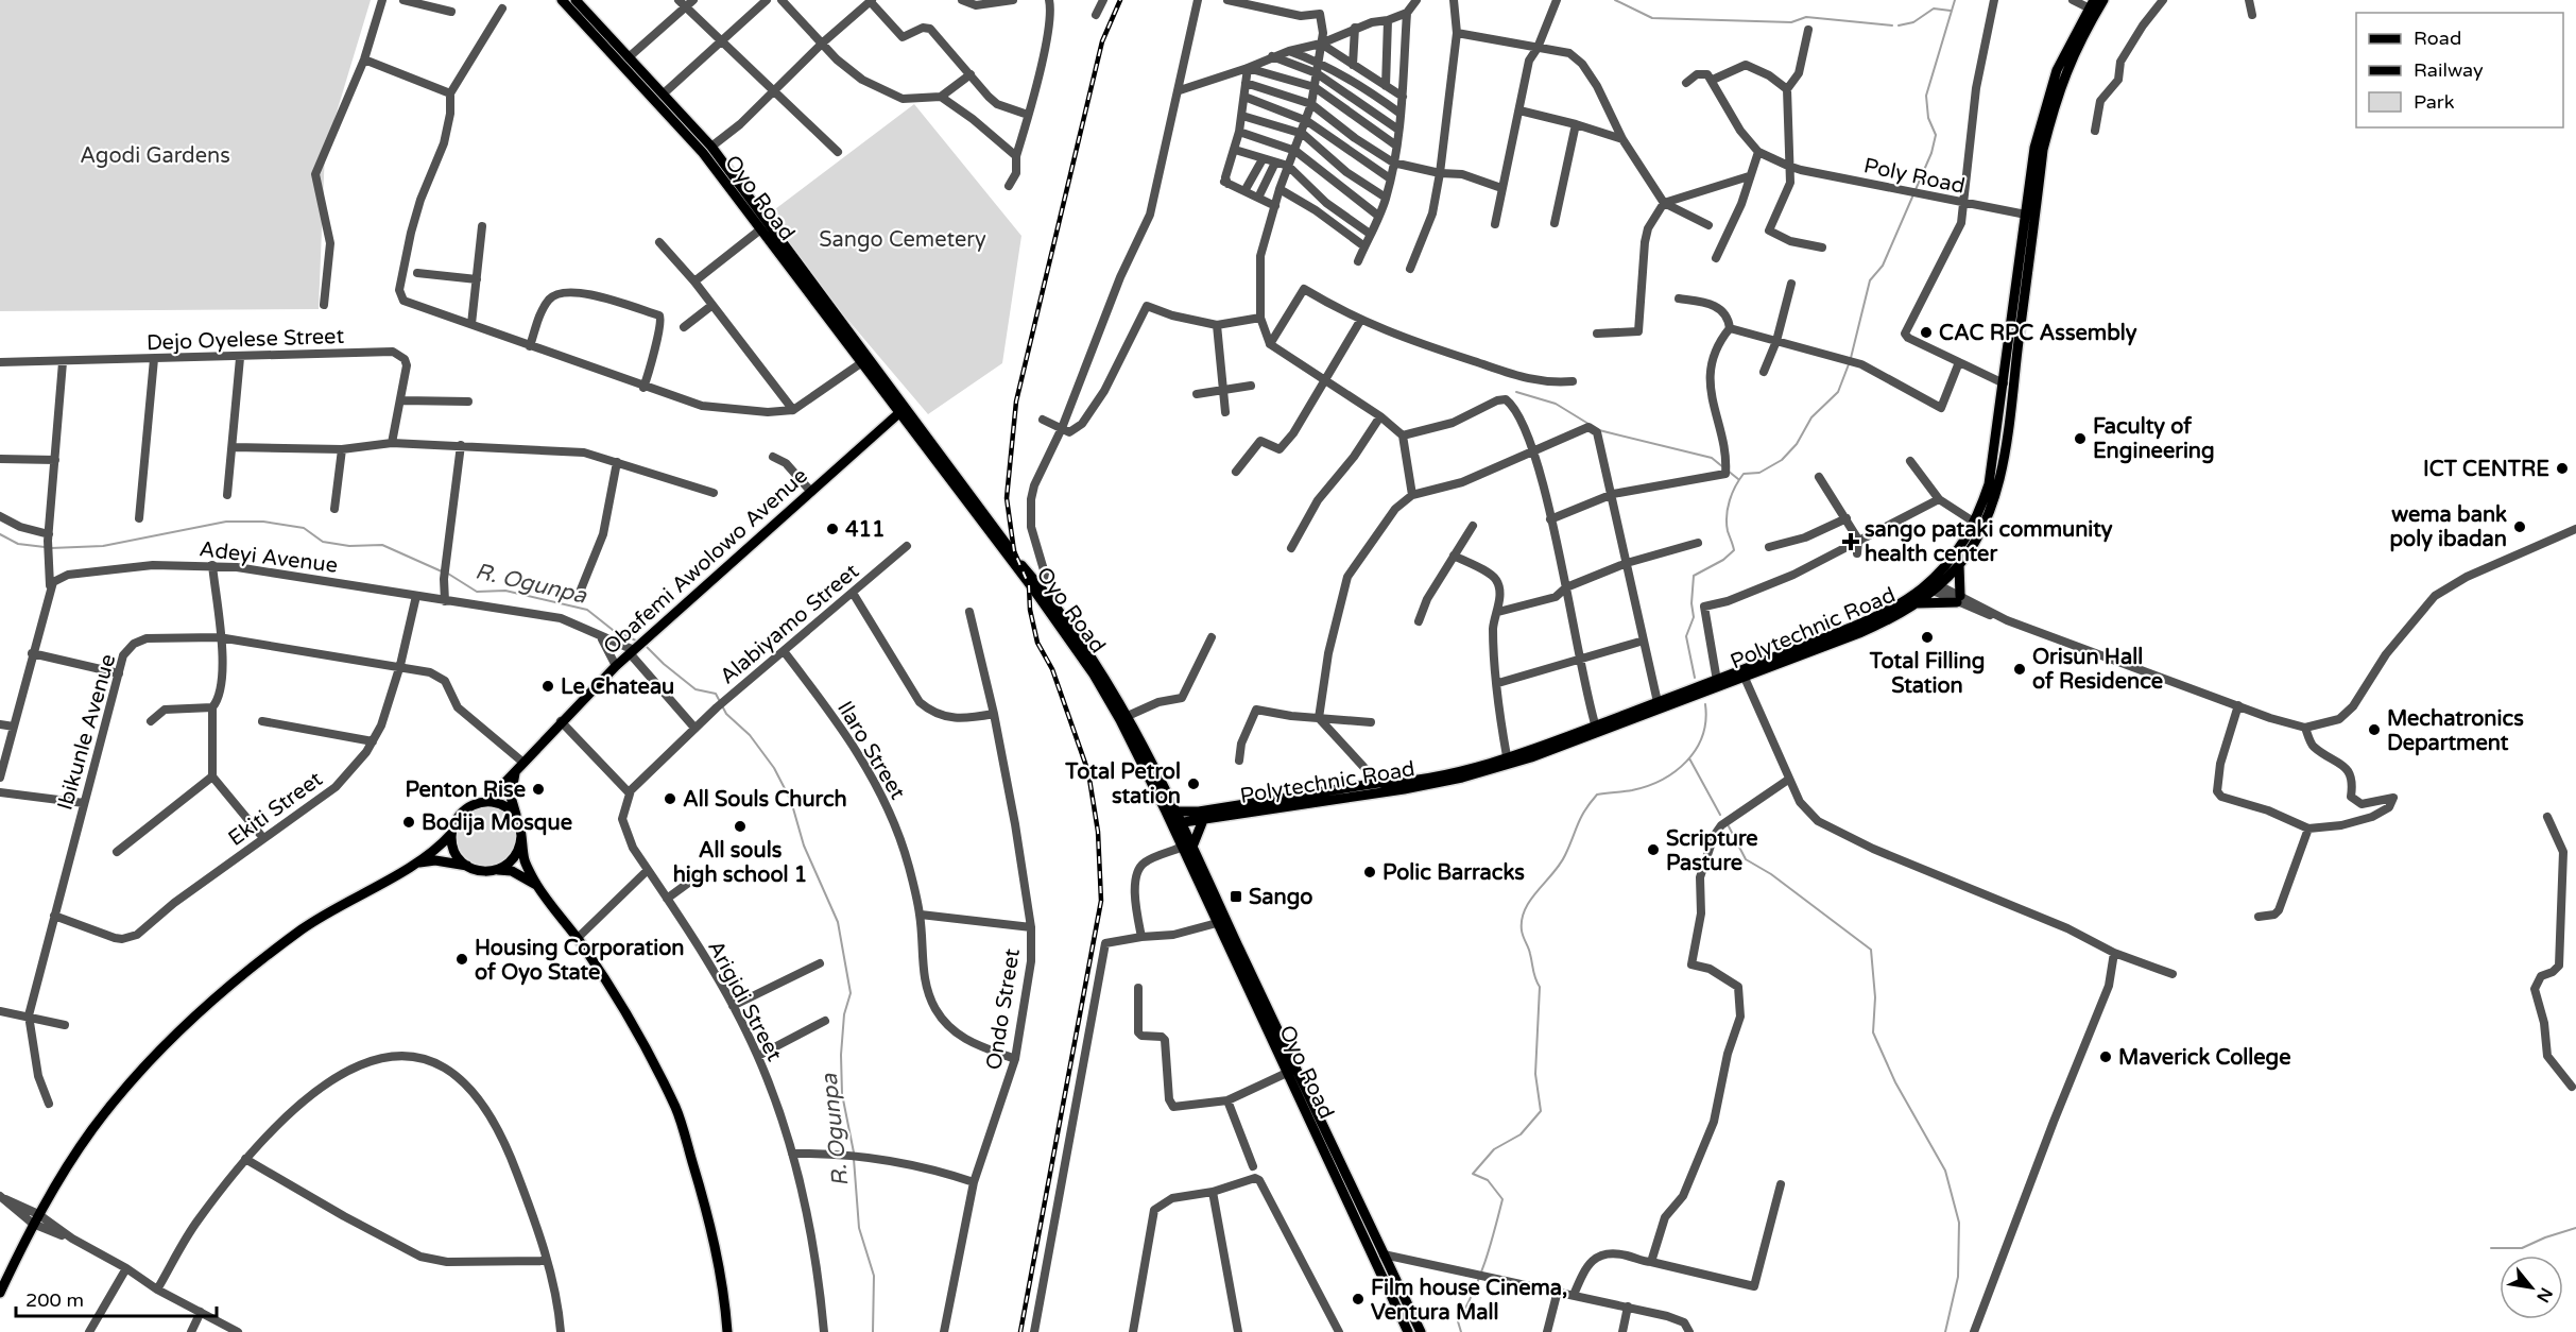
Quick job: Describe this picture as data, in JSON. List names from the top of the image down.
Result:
{
  "streets": {
    "main road": ["Oyo Road", "Obafemi Awolowo Avenue", "Polytechnic Road"],
    "street": [
      "Poly Road",
      "Dejo Oyelese Street",
      "Adeyi Avenue",
      "Alabiyamo Street",
      "Ibikunle Avenue",
      "Ilaro Street",
      "Ekiti Street",
      "Arigidi Street",
      "Ondo Street"
    ]
  },
  "crossings": [
    ["Poly Road", "Polytechnic Road"],
    ["Oyo Road", "Obafemi Awolowo Avenue"],
    ["Oyo Road", "Polytechnic Road"],
    ["Adeyi Avenue", "Obafemi Awolowo Avenue"],
    ["Adeyi Avenue", "Ekiti Street"],
    ["Obafemi Awolowo Avenue", "Ibikunle Avenue"],
    ["Alabiyamo Street", "Ilaro Street"],
    ["Ibikunle Avenue", "Ekiti Street"],
    ["Ilaro Street", "Ondo Street"]
  ],
  "water": ["R. Ogunpa"],
  "parks": ["Agodi Gardens", "Sango Cemetery"],
  "places": {
    "other": [
      "CAC RPC Assembly",
      "Faculty of Engineering",
      "ICT CENTRE",
      "wema bank poly ibadan",
      "411",
      "Total Filling Station",
      "Orisun Hall of Residence",
      "Le Chateau",
      "Mechatronics Department",
      "Total Petrol station",
      "Penton Rise",
      "All Souls Church",
      "Bodija Mosque",
      "All souls high school 1",
      "Scripture Pasture",
      "Polic Barracks",
      "Housing Corporation of Oyo State",
      "Maverick College",
      "Film house Cinema, Ventura Mall"
    ],
    "health": ["sango pataki community health center"],
    "transit": ["Sango"]
  },
  "legend": ["Road", "Railway", "Park"],
  "scale_bar": "200 m",
  "north": "bottom right"
}
